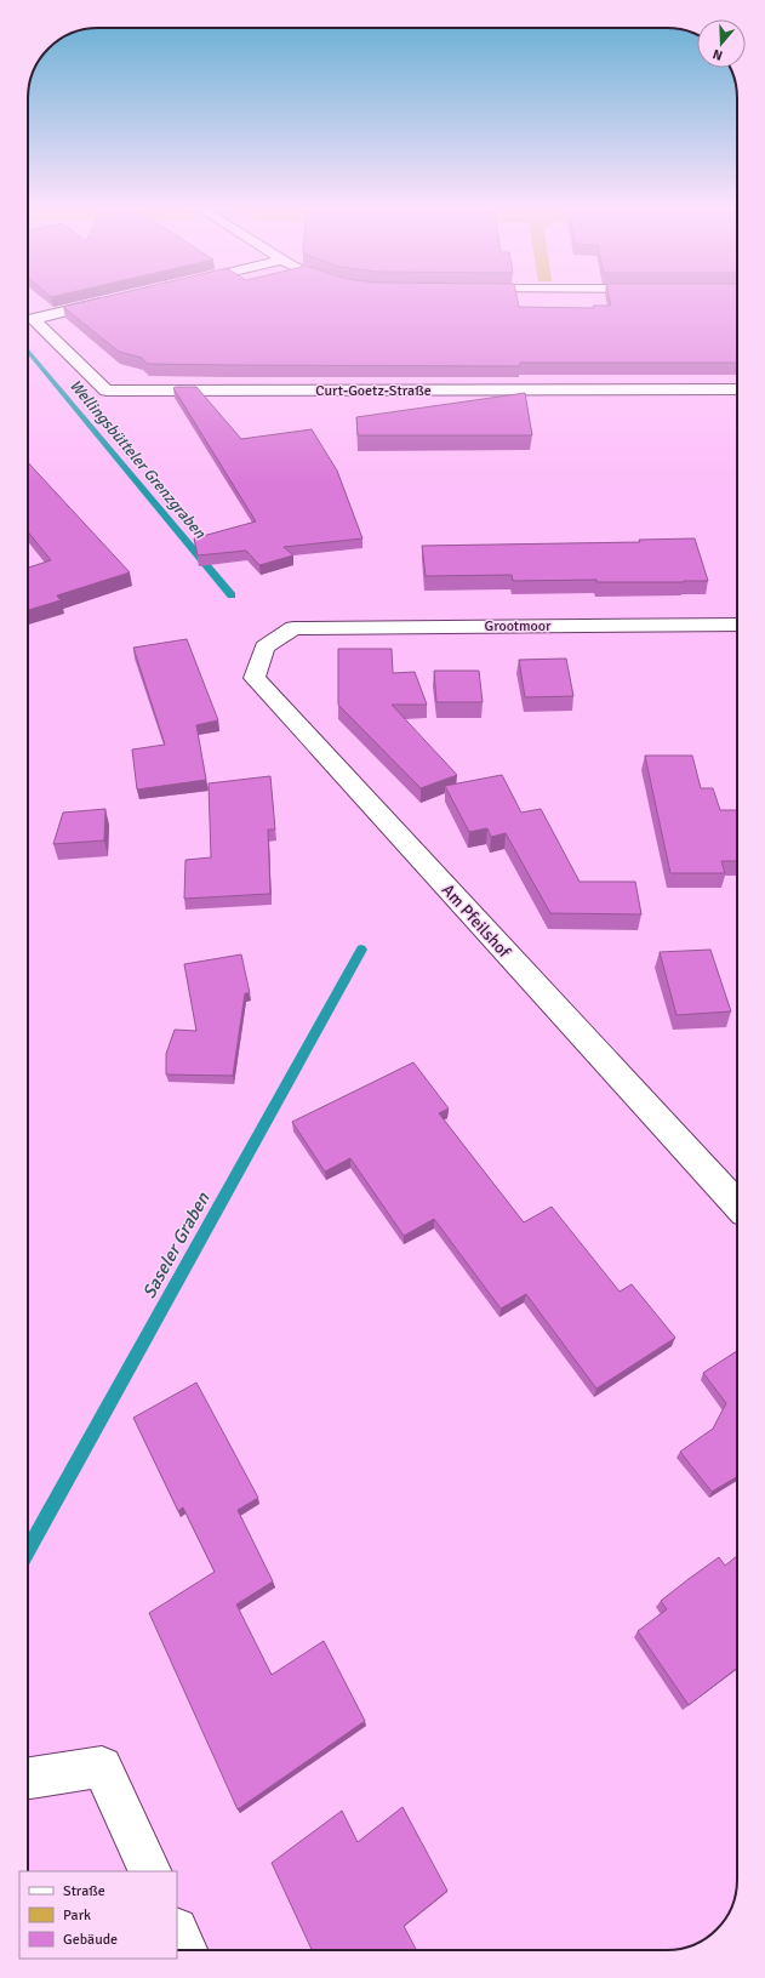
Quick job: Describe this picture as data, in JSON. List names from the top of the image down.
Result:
{
  "streets": {
    "street": ["Curt-Goetz-Straße", "Grootmoor", "Am Pfeilshof"]
  },
  "crossings": [
    ["Grootmoor", "Am Pfeilshof"]
  ],
  "water": ["Wellingsbütteler Grenzgraben", "Saseler Graben"],
  "legend": ["Straße", "Park", "Gebäude"],
  "north": "bottom"
}
